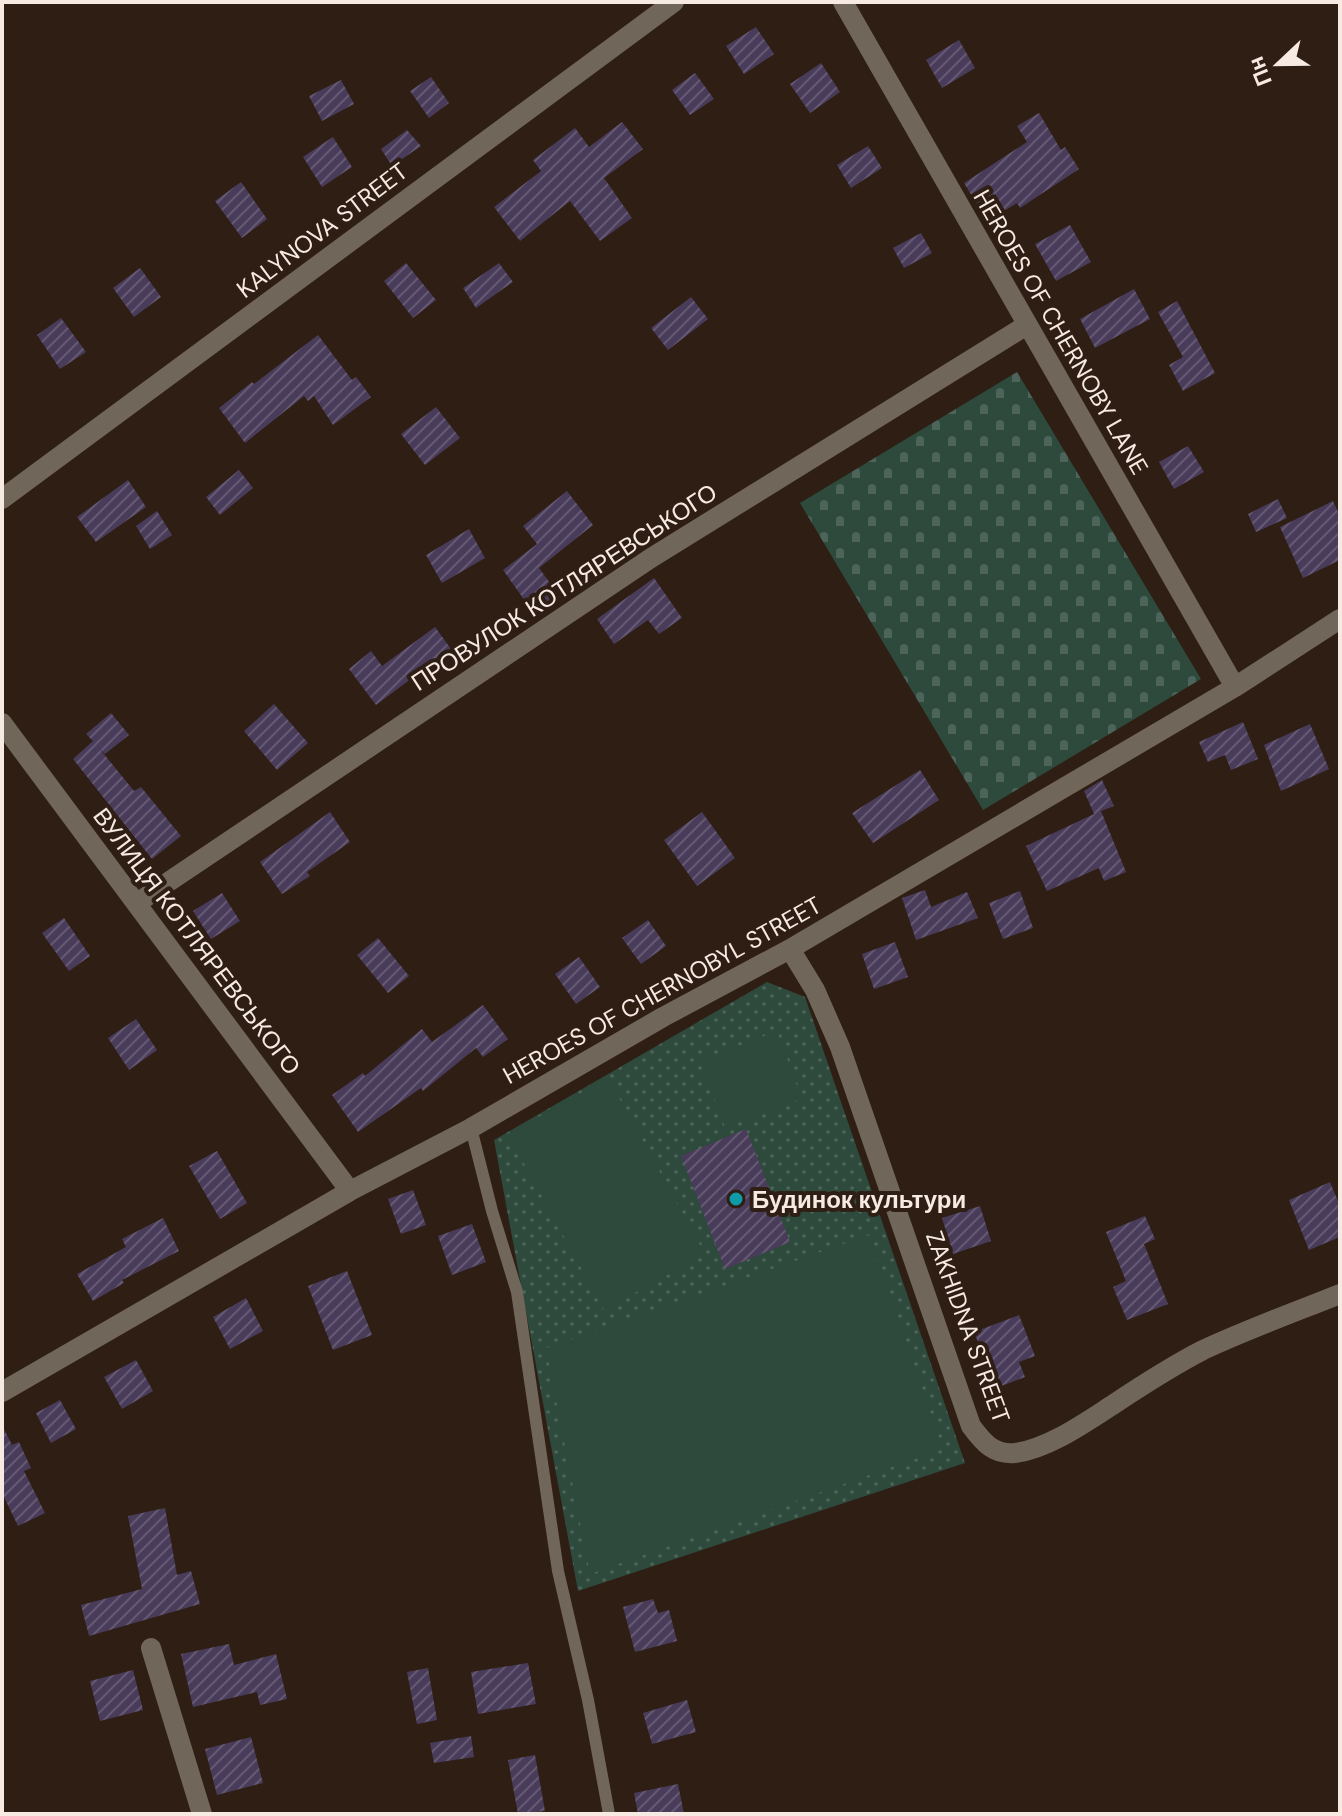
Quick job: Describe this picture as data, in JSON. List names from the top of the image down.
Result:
{
  "streets": {
    "street": [
      "KALYNOVA STREET",
      "HEROES OF CHERNOBY LANE",
      "ПРОВУЛОК КОТЛЯРЕВСЬКОГО",
      "ВУЛИЦЯ КОТЛЯРЕВСЬКОГО",
      "HEROES OF CHERNOBYL STREET",
      "ZAKHIDNA STREET"
    ]
  },
  "crossings": [
    ["HEROES OF CHERNOBY LANE", "ПРОВУЛОК КОТЛЯРЕВСЬКОГО"],
    ["HEROES OF CHERNOBY LANE", "HEROES OF CHERNOBYL STREET"],
    ["ПРОВУЛОК КОТЛЯРЕВСЬКОГО", "ВУЛИЦЯ КОТЛЯРЕВСЬКОГО"],
    ["ВУЛИЦЯ КОТЛЯРЕВСЬКОГО", "HEROES OF CHERNOBYL STREET"],
    ["HEROES OF CHERNOBYL STREET", "ZAKHIDNA STREET"]
  ],
  "places": ["Будинок культури"],
  "north": "left"
}
